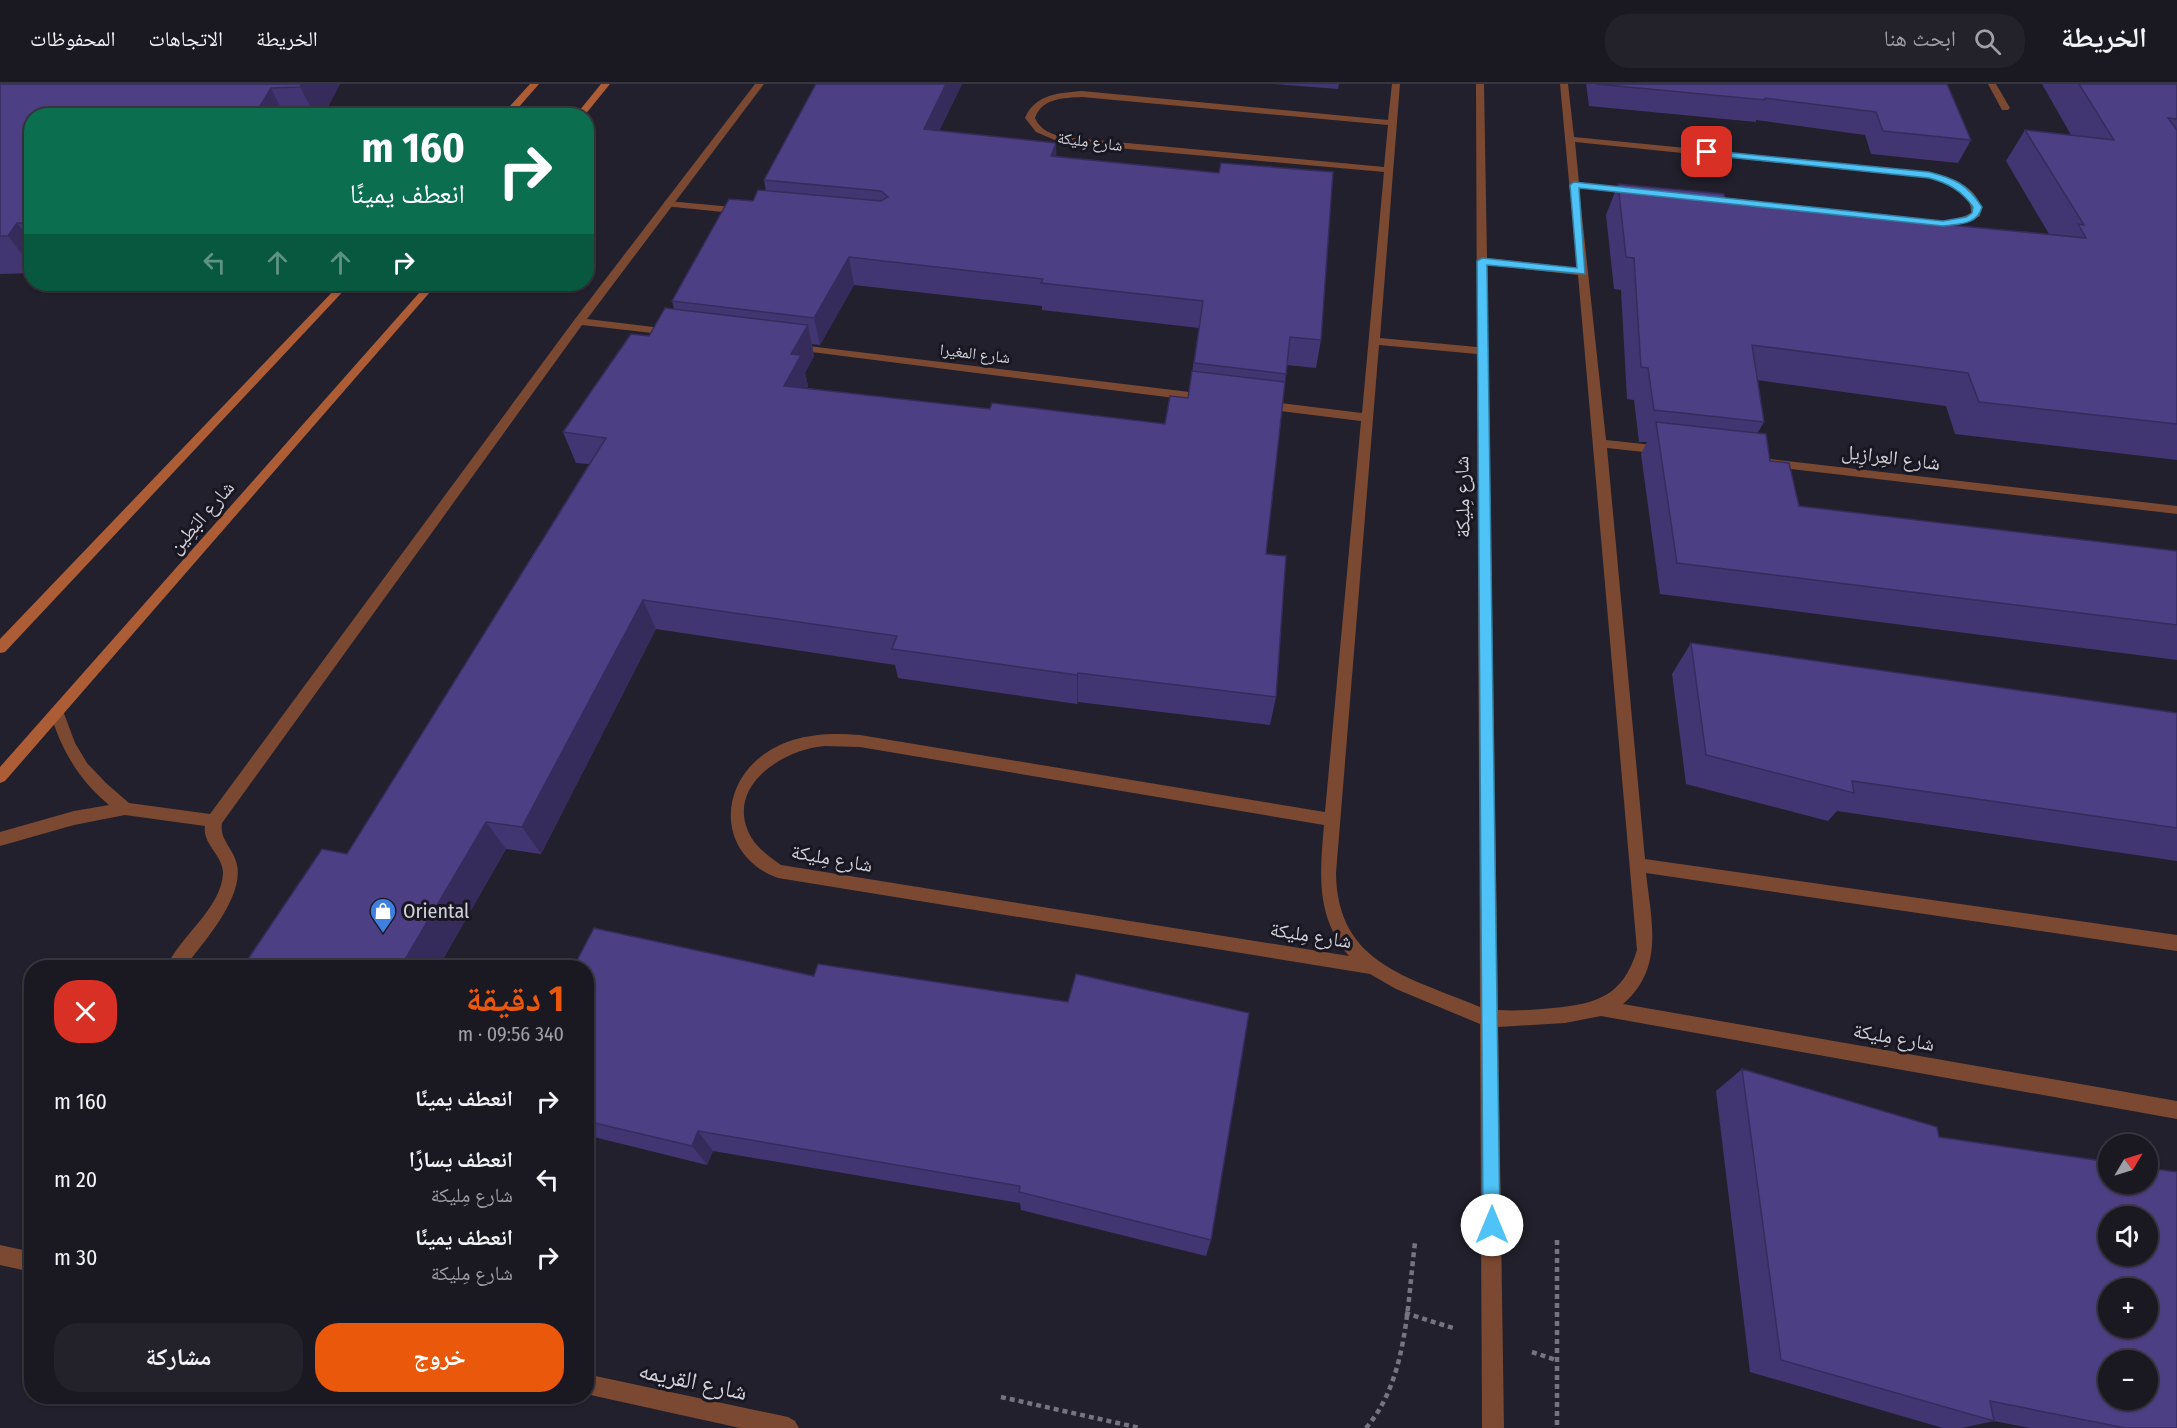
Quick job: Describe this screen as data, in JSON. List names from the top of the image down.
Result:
{
  "streets": {
    "main road": ["شارع البَطِين"],
    "street": [
      "شارع مِليكة",
      "شارع المغيرا",
      "شارع العِرازِيل",
      "شارع القريمه"
    ]
  },
  "places": {
    "shop": ["Oriental"]
  },
  "north": "top right",
  "page": {
    "header": "الخريطة",
    "search": "ابحث هنا",
    "nav": ["الخريطة", "الاتجاهات", "المحفوظات"],
    "turn": ["160 m", "انعطف يمينًا"],
    "heading": ["1 دقيقة", "340 m · 09:56"],
    "list": [
      {
        "name": "انعطف يمينًا",
        "value": "160 m"
      },
      {
        "name": "انعطف يسارًا",
        "note": "شارع مِليكة",
        "value": "20 m"
      },
      {
        "name": "انعطف يمينًا",
        "note": "شارع مِليكة",
        "value": "30 m"
      }
    ],
    "map_buttons": ["+", "−"],
    "buttons": ["خروج", "مشاركة"]
  }
}
